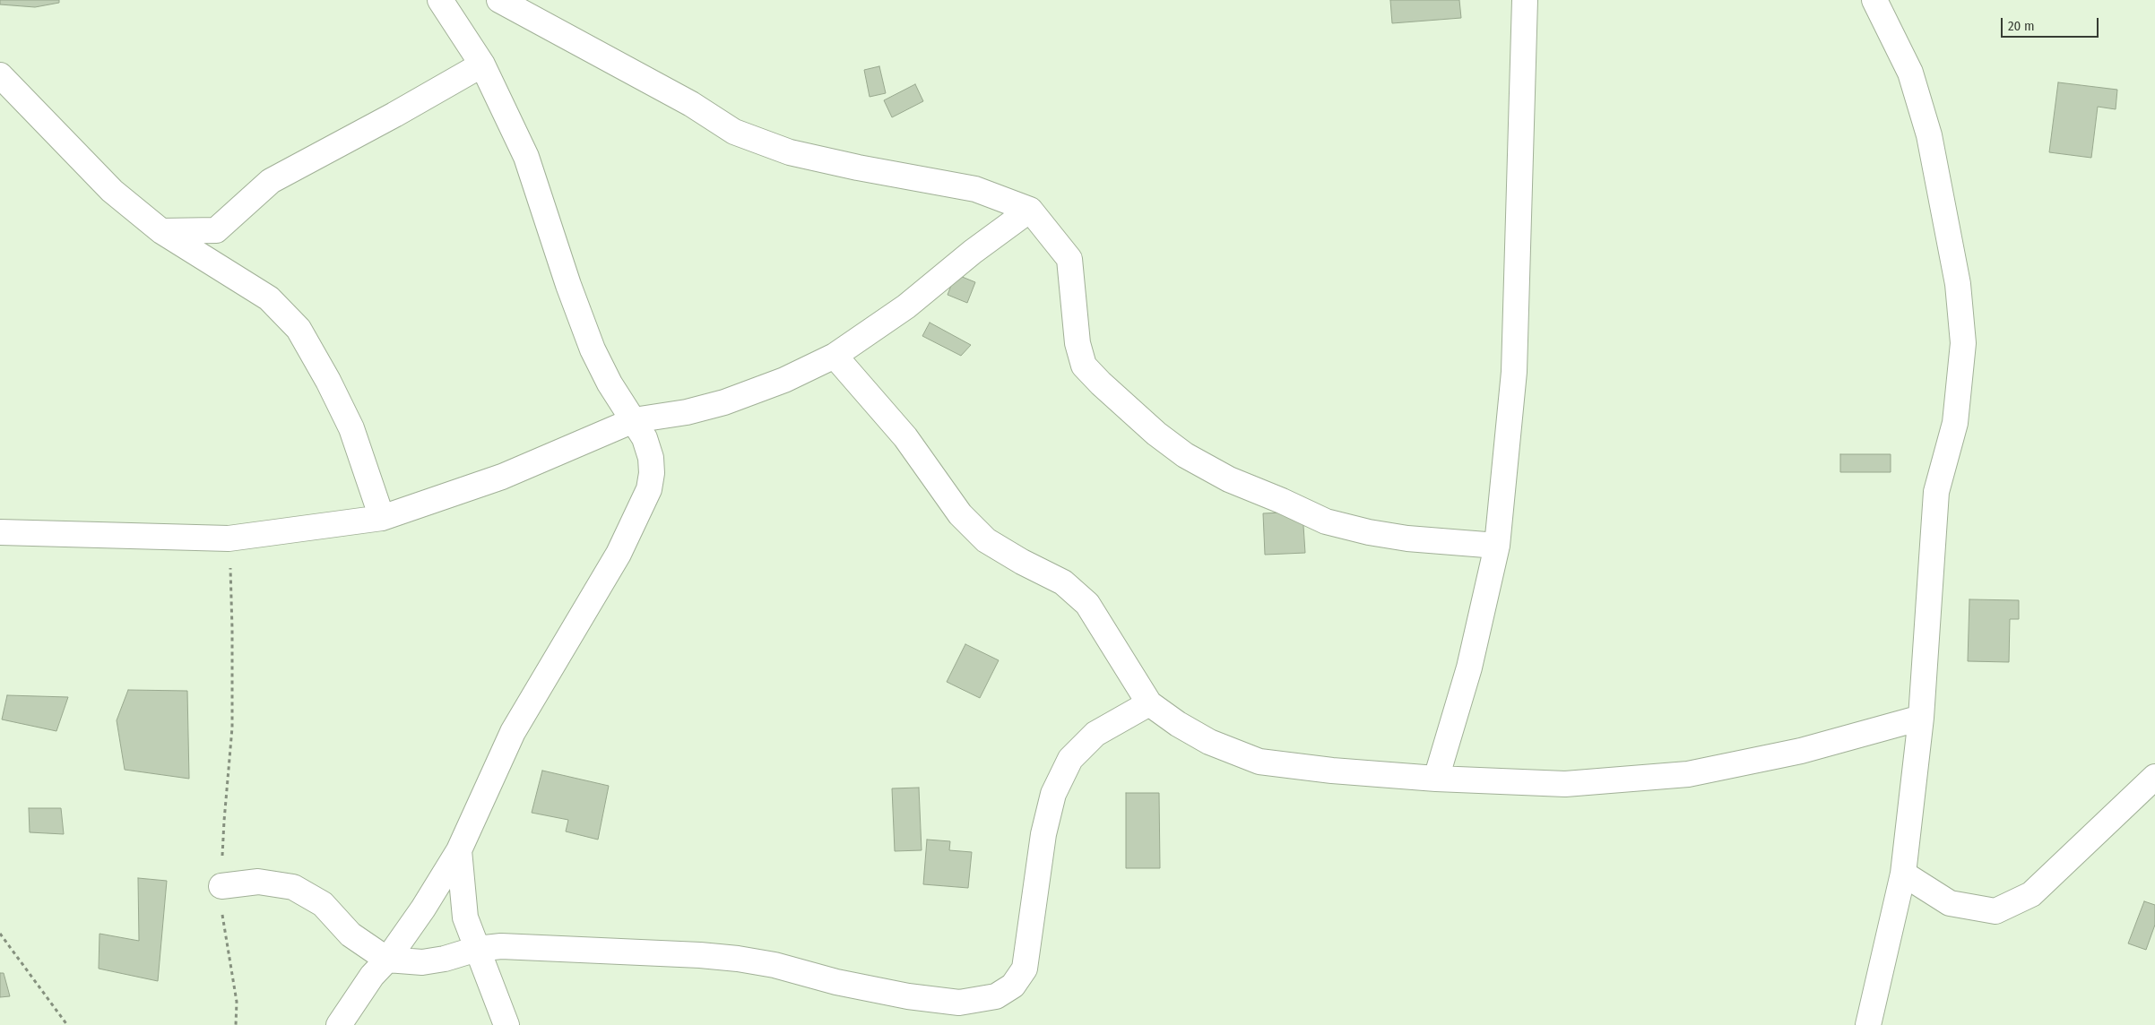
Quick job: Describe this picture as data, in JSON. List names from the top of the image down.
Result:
{
  "scale_bar": "20 m"
}
